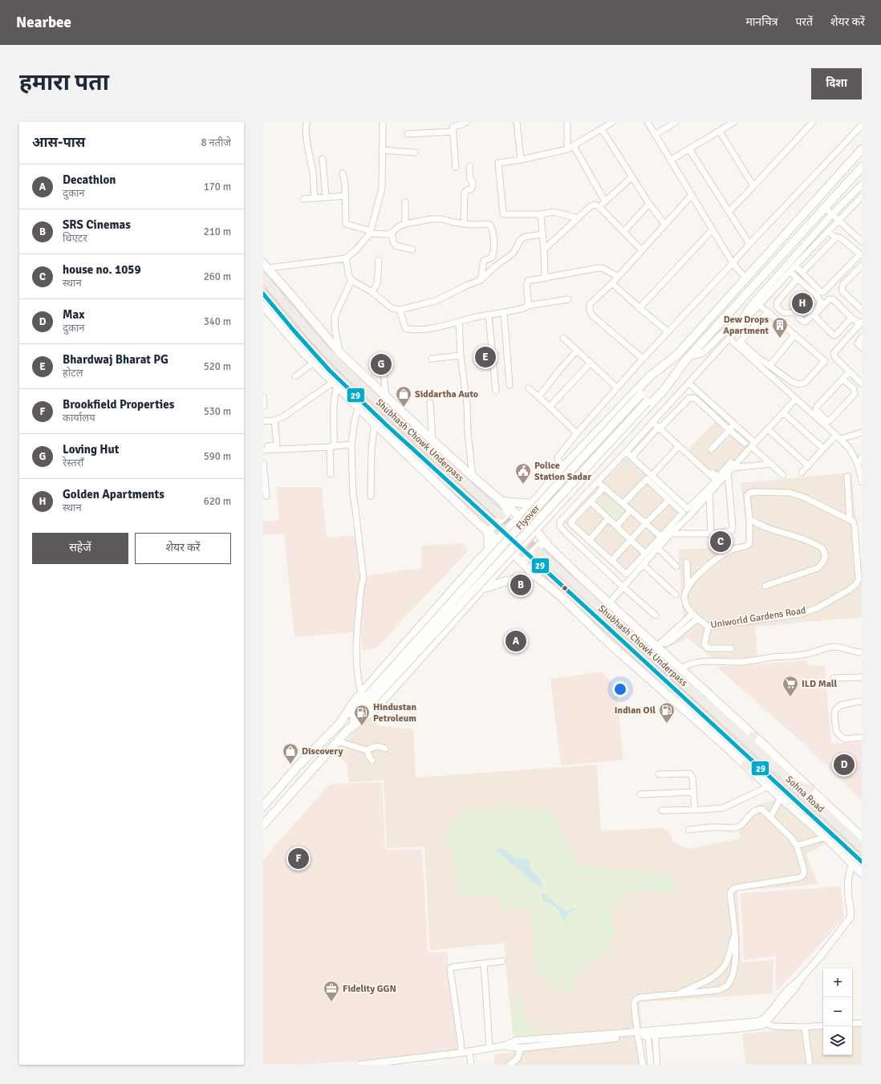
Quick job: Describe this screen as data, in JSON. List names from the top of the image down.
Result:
{
  "streets": {
    "highway": ["Shubhash Chowk Underpass", "Sohna Road"],
    "main road": ["Flyover"],
    "street": ["Uniworld Gardens Road"]
  },
  "crossings": [
    ["Shubhash Chowk Underpass", "Sohna Road"]
  ],
  "places": {
    "building": ["Dew Drops Apartment"],
    "shop": ["Siddartha Auto", "Discovery"],
    "public building": ["Police Station Sadar"],
    "supermarket": ["ILD Mall"],
    "fuel station": ["Indian Oil", "Hindustan Petroleum"],
    "office": ["Fidelity GGN"]
  },
  "lines": ["transit line 29"],
  "page": {
    "header": "Nearbee",
    "nav": ["मानचित्र", "परतें", "शेयर करें"],
    "buttons": [
      "दिशा",
      ["सहेजें", "शेयर करें"]
    ],
    "title": "हमारा पता",
    "heading": ["आस-पास", "8 नतीजे"],
    "list": [
      {
        "mark": "A",
        "name": "Decathlon",
        "note": "दुकान",
        "value": "170 m"
      },
      {
        "mark": "B",
        "name": "SRS Cinemas",
        "note": "थिएटर",
        "value": "210 m"
      },
      {
        "mark": "C",
        "name": "house no. 1059",
        "note": "स्थान",
        "value": "260 m"
      },
      {
        "mark": "D",
        "name": "Max",
        "note": "दुकान",
        "value": "340 m"
      },
      {
        "mark": "E",
        "name": "Bhardwaj Bharat PG",
        "note": "होटल",
        "value": "520 m"
      },
      {
        "mark": "F",
        "name": "Brookfield Properties",
        "note": "कार्यालय",
        "value": "530 m"
      },
      {
        "mark": "G",
        "name": "Loving Hut",
        "note": "रेस्तराँ",
        "value": "590 m"
      },
      {
        "mark": "H",
        "name": "Golden Apartments",
        "note": "स्थान",
        "value": "620 m"
      }
    ],
    "pins": [
      "H",
      "E",
      "G",
      "C",
      "B",
      "A",
      "D",
      "F"
    ],
    "map_buttons": ["+", "−"]
  }
}
